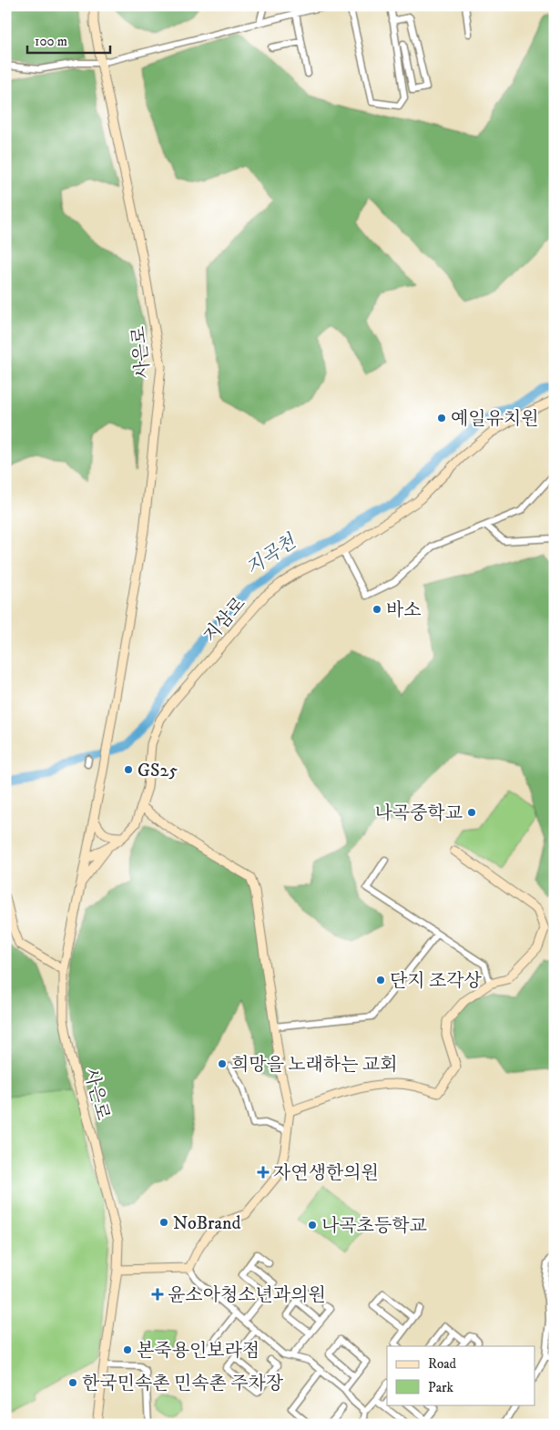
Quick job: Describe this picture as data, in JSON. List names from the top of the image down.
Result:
{
  "streets": {
    "street": ["사은로", "지삼로"]
  },
  "crossings": [
    ["사은로", "지삼로"]
  ],
  "water": ["지곡천"],
  "places": {
    "other": [
      "예일유치원",
      "바소",
      "GS25",
      "나곡중학교",
      "단지 조각상",
      "희망을 노래하는 교회",
      "NoBrand",
      "나곡초등학교",
      "본죽용인보라점",
      "한국민속촌 민속촌 주차장"
    ],
    "health": ["자연생한의원", "윤소아청소년과의원"]
  },
  "legend": ["Road", "Park"],
  "scale_bar": "100 m"
}
